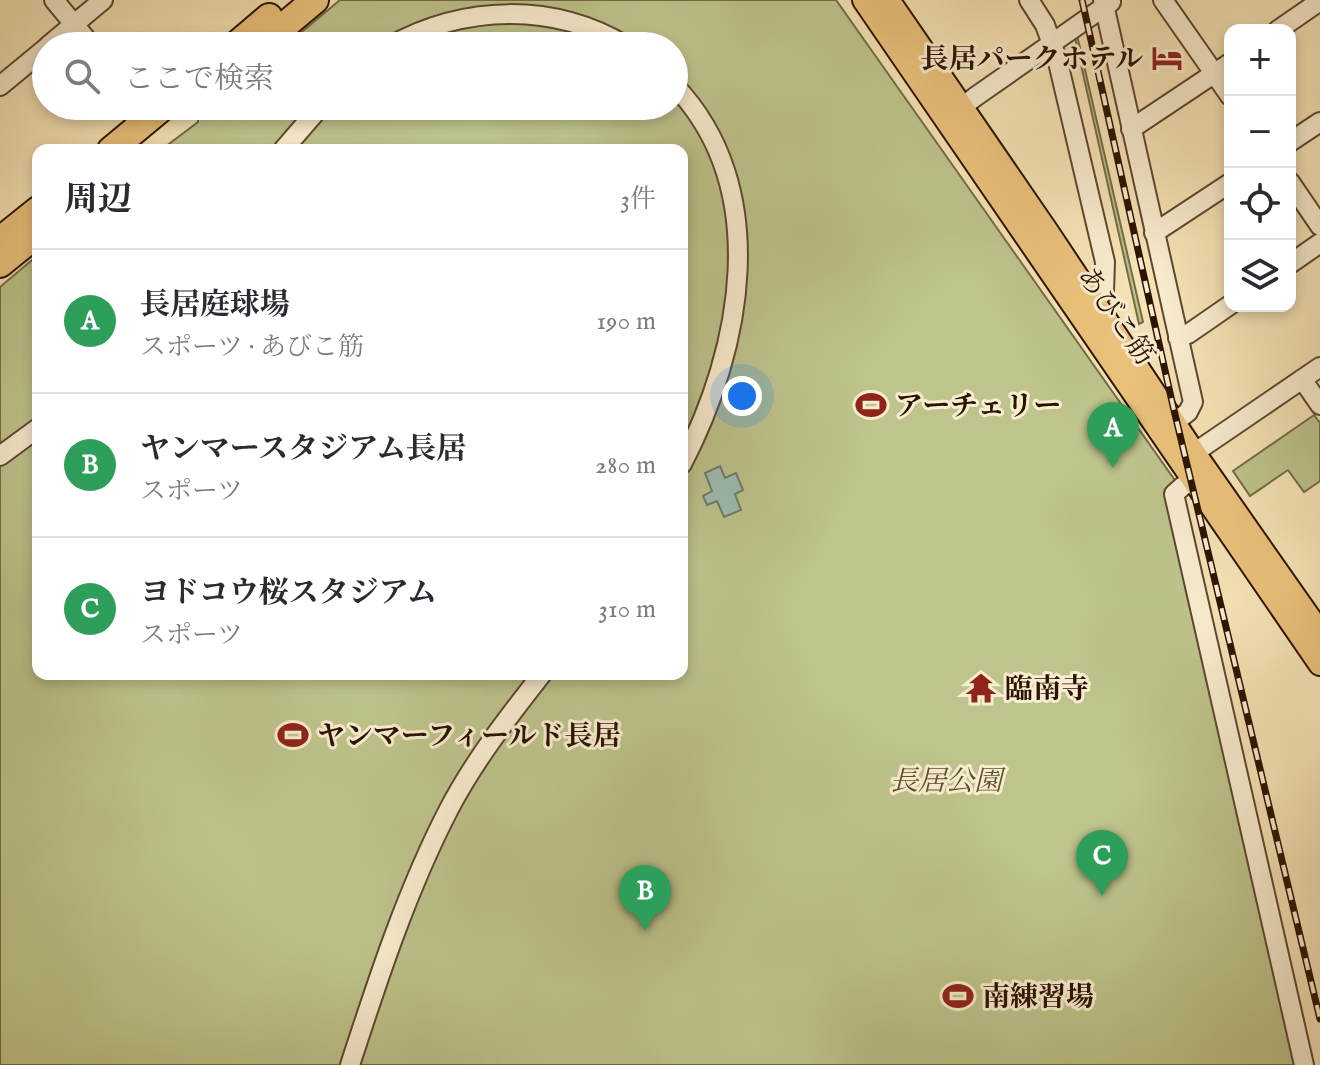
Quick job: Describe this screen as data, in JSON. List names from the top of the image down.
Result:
{
  "streets": {
    "main road": ["あびこ筋"]
  },
  "parks": ["長居公園"],
  "places": {
    "hotel": ["長居パークホテル"],
    "sports": ["アーチェリー", "ヤンマーフィールド長居", "南練習場"],
    "temple": ["臨南寺"]
  },
  "page": {
    "map_buttons": ["+", "−"],
    "search": "ここで検索",
    "heading": ["周辺", "3件"],
    "list": [
      {
        "mark": "A",
        "name": "長居庭球場",
        "note": "スポーツ · あびこ筋",
        "value": "190 m"
      },
      {
        "mark": "B",
        "name": "ヤンマースタジアム長居",
        "note": "スポーツ",
        "value": "280 m"
      },
      {
        "mark": "C",
        "name": "ヨドコウ桜スタジアム",
        "note": "スポーツ",
        "value": "310 m"
      }
    ],
    "pins": ["A", "C", "B"]
  }
}
